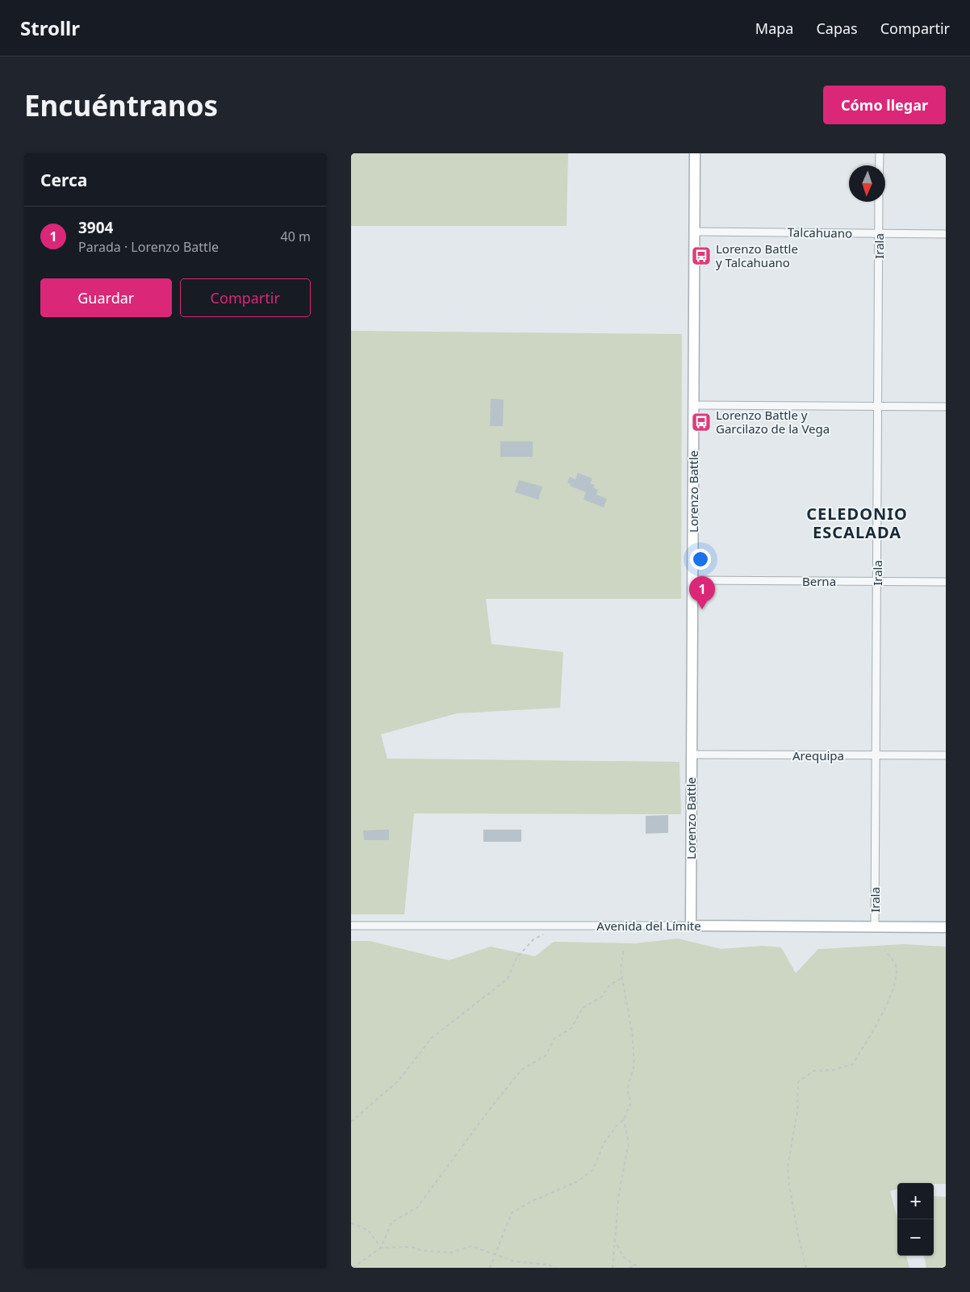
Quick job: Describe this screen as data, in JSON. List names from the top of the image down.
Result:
{
  "streets": {
    "street": [
      "Talcahuano",
      "Irala",
      "Lorenzo Battle",
      "Berna",
      "Arequipa",
      "Avenida del Límite"
    ]
  },
  "crossings": [
    ["Talcahuano", "Irala"],
    ["Talcahuano", "Lorenzo Battle"],
    ["Irala", "Berna"],
    ["Irala", "Arequipa"],
    ["Irala", "Avenida del Límite"],
    ["Lorenzo Battle", "Berna"],
    ["Lorenzo Battle", "Arequipa"],
    ["Lorenzo Battle", "Avenida del Límite"]
  ],
  "districts": ["CELEDONIO ESCALADA"],
  "places": {
    "bus stop": ["Lorenzo Battle y Talcahuano", "Lorenzo Battle y Garcilazo de la Vega"]
  },
  "north": "bottom",
  "page": {
    "header": "Strollr",
    "nav": ["Mapa", "Capas", "Compartir"],
    "buttons": [
      "Cómo llegar",
      ["Guardar", "Compartir"]
    ],
    "title": "Encuéntranos",
    "heading": "Cerca",
    "list": [
      {
        "mark": "1",
        "name": "3904",
        "note": "Parada · Lorenzo Battle",
        "value": "40 m"
      }
    ],
    "pins": "1",
    "map_buttons": ["+", "−"]
  }
}
